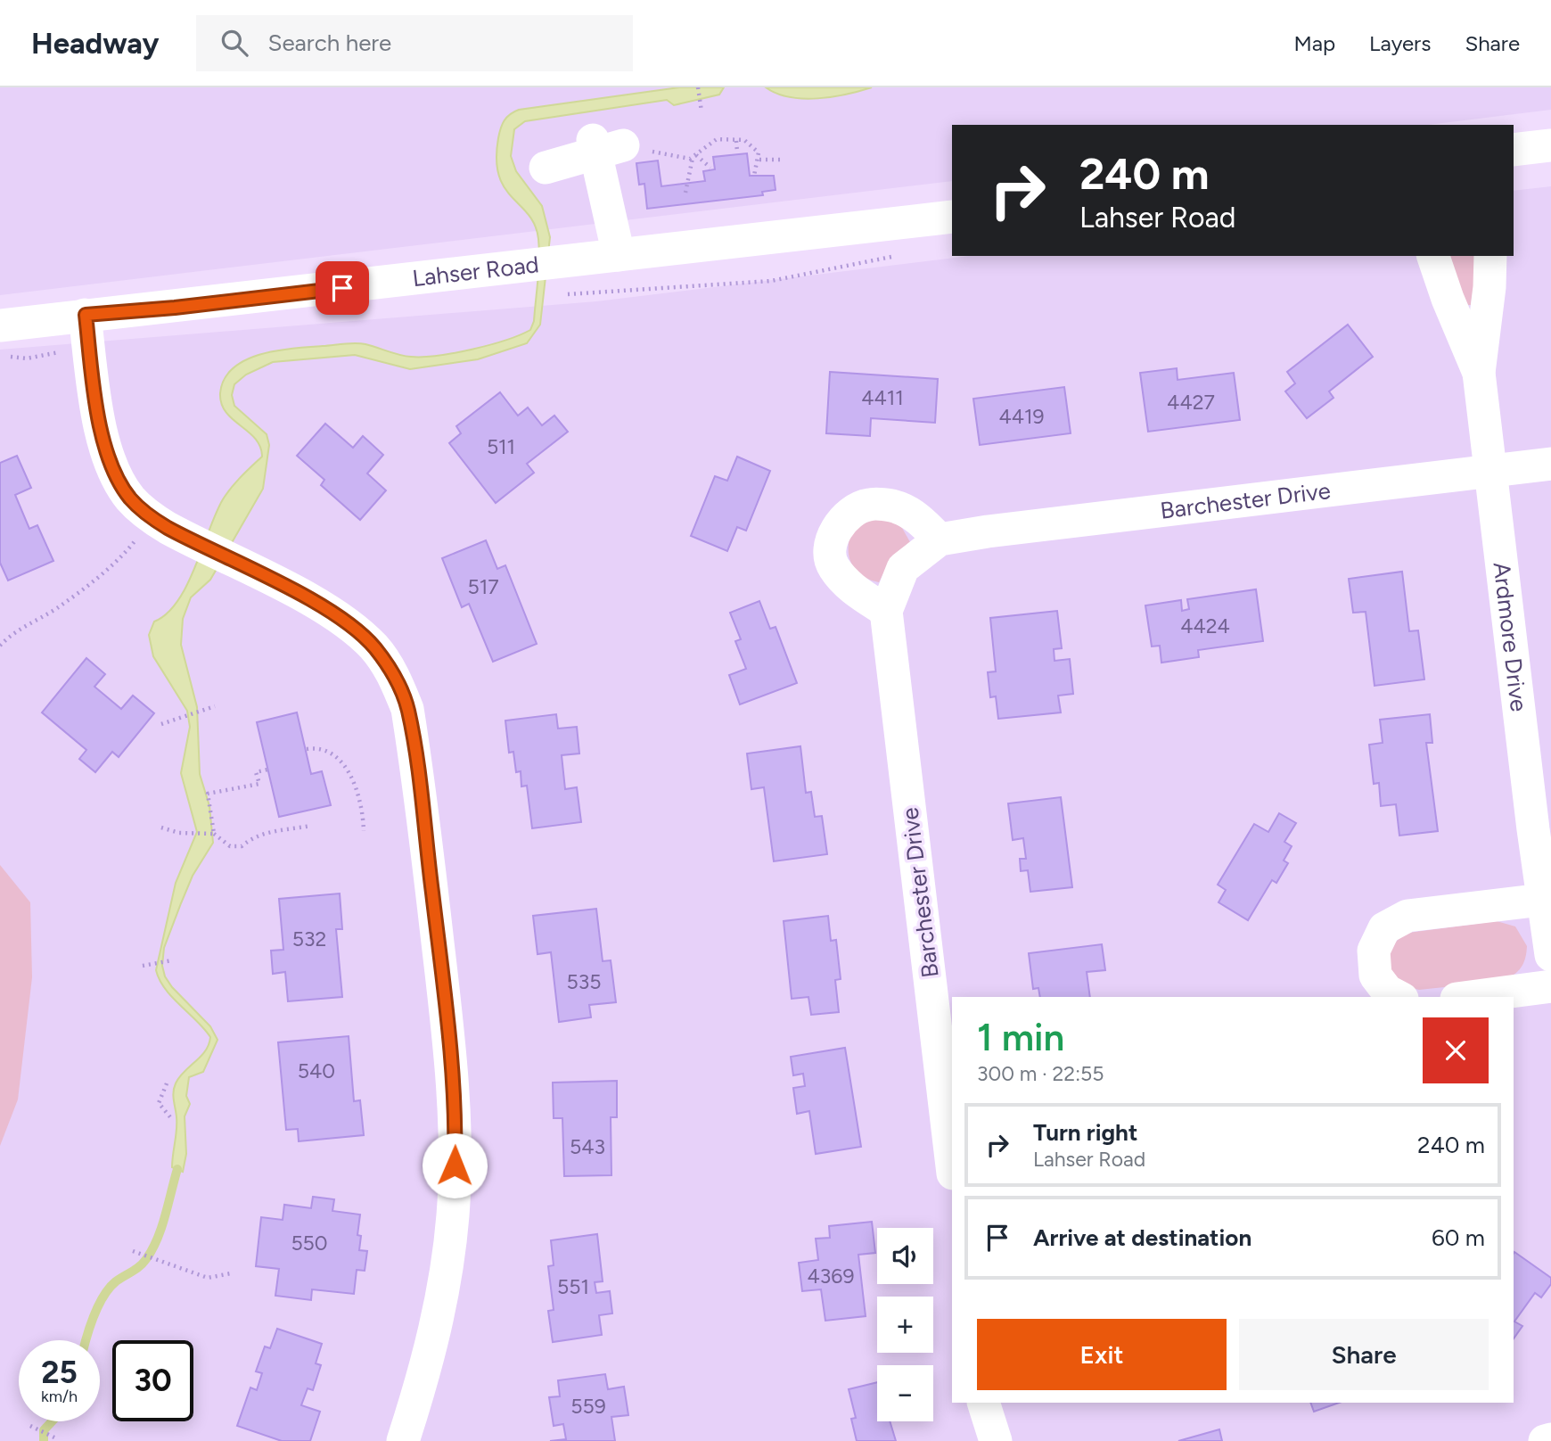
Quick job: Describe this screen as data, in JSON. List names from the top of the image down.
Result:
{
  "streets": {
    "street": ["Lahser Road", "Barchester Drive", "Ardmore Drive"]
  },
  "crossings": [
    ["Barchester Drive", "Ardmore Drive"]
  ],
  "house_numbers": [
    "4411",
    "4427",
    "4419",
    "511",
    "517",
    "4424",
    "532",
    "535",
    "540",
    "543",
    "550",
    "4369",
    "551",
    "559"
  ],
  "page": {
    "header": "Headway",
    "search": "Search here",
    "nav": ["Map", "Layers", "Share"],
    "turn": ["240 m", "Lahser Road"],
    "heading": ["1 min", "300 m · 22:55"],
    "list": [
      {
        "name": "Turn right",
        "note": "Lahser Road",
        "value": "240 m"
      },
      {
        "name": "Arrive at destination",
        "value": "60 m"
      }
    ],
    "map_buttons": ["+", "−"],
    "buttons": ["Exit", "Share"],
    "speed": "25 km/h",
    "limit": "30"
  }
}
